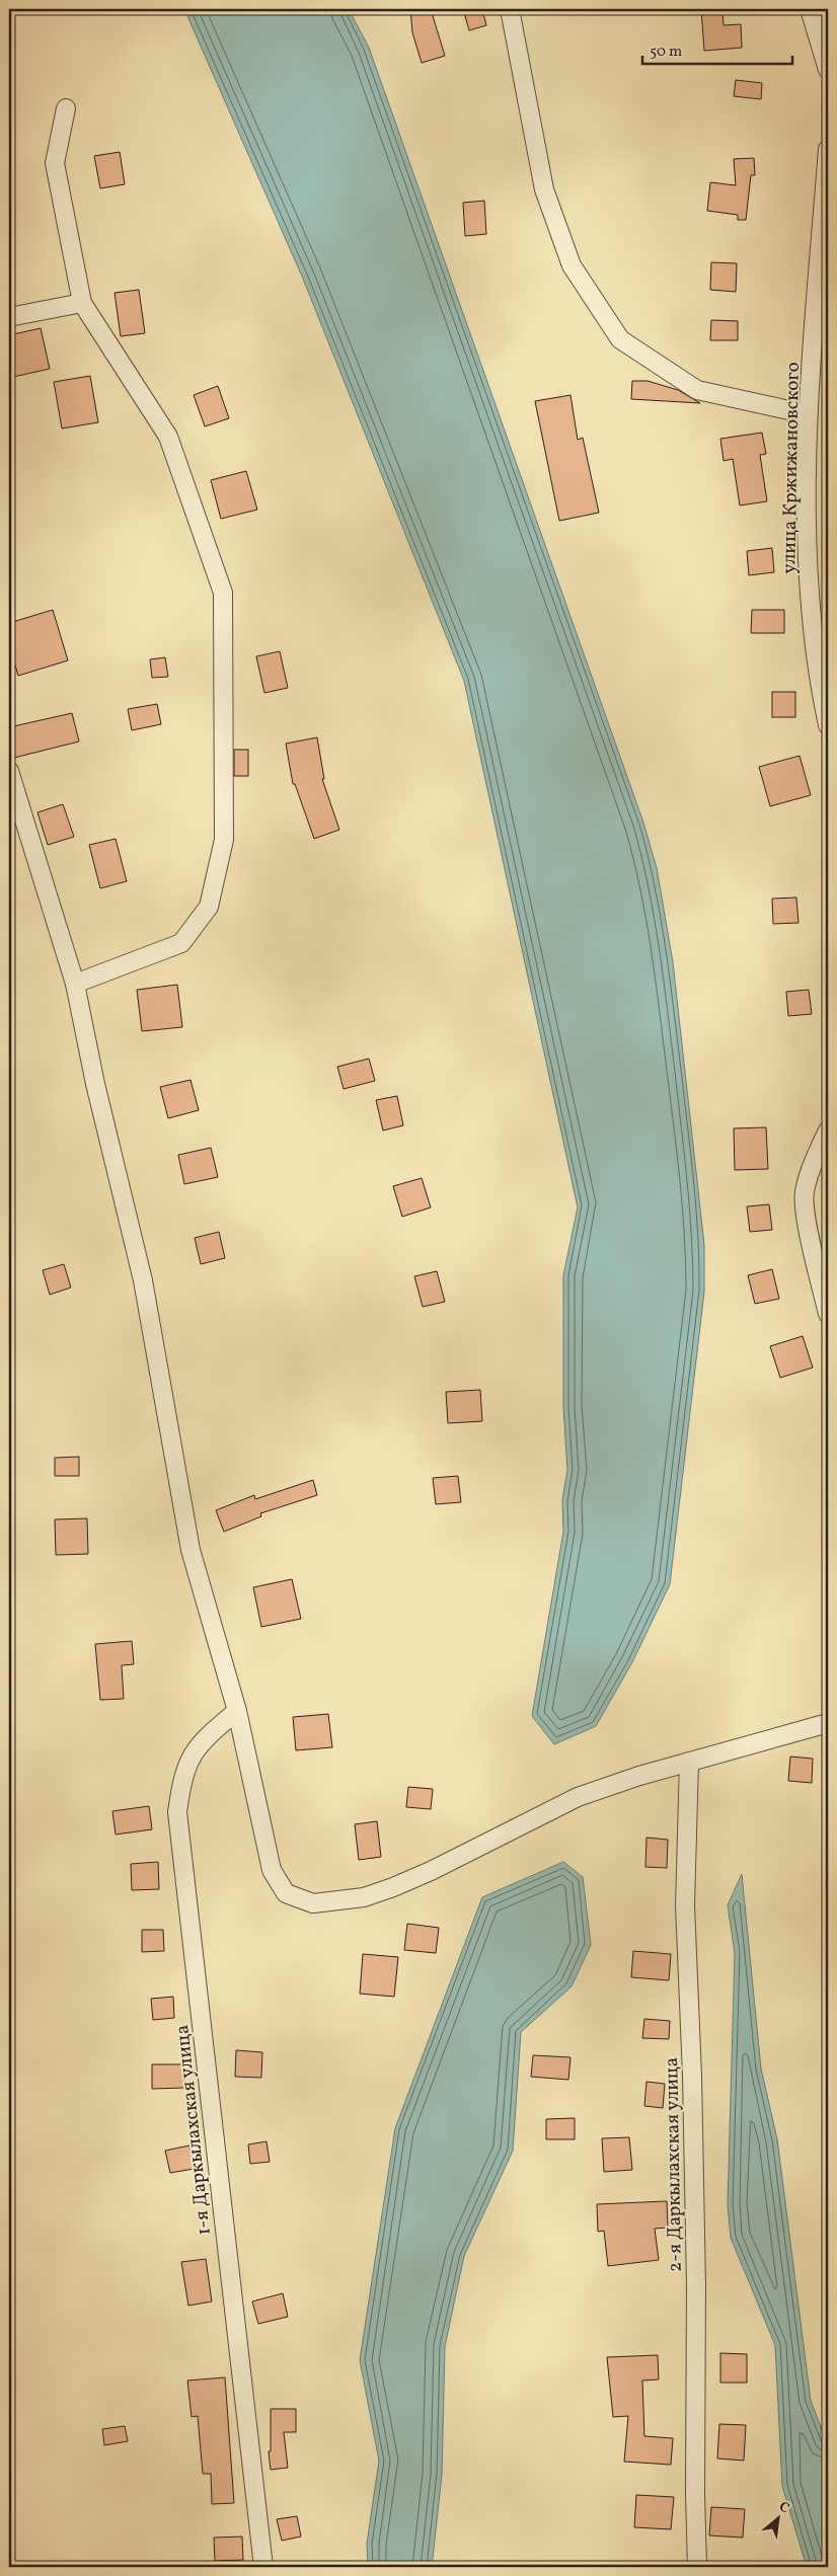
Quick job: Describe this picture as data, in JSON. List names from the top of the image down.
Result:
{
  "streets": {
    "street": ["улица Кржижановского", "1-я Даркылахская улица", "2-я Даркылахская улица"]
  },
  "scale_bar": "50 m",
  "north": "top right"
}
